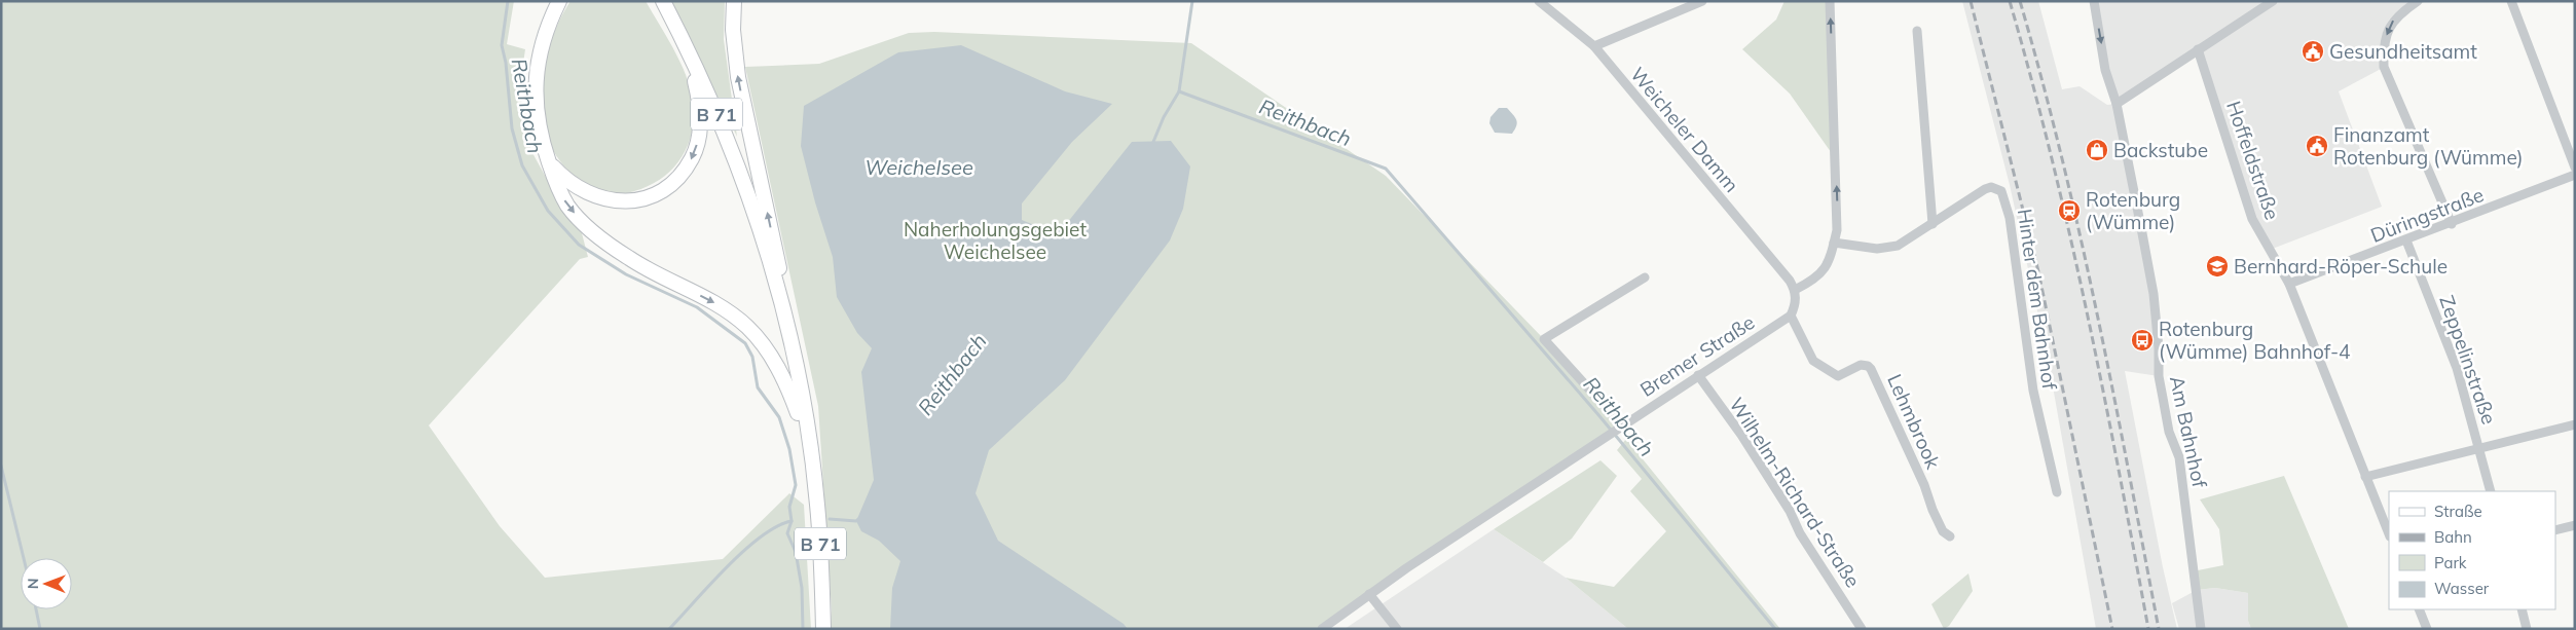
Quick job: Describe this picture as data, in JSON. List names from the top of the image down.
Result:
{
  "streets": {
    "main road": ["B 71"],
    "street": [
      "Weicheler Damm",
      "Hoffeldstraße",
      "Düringstraße",
      "Hinter dem Bahnhof",
      "Bremer Straße",
      "Zeppelinstraße",
      "Lehmbrook",
      "Am Bahnhof",
      "Wilhelm-Richard-Straße"
    ]
  },
  "crossings": [
    ["Hoffeldstraße", "Düringstraße"],
    ["Düringstraße", "Zeppelinstraße"],
    ["Bremer Straße", "Lehmbrook"],
    ["Bremer Straße", "Wilhelm-Richard-Straße"]
  ],
  "water": ["Reithbach", "Weichelsee"],
  "parks": ["Naherholungsgebiet Weichelsee"],
  "places": {
    "public building": ["Gesundheitsamt", "Finanzamt Rotenburg (Wümme)"],
    "shop": ["Backstube"],
    "station": ["Rotenburg (Wümme)"],
    "school or university": ["Bernhard-Röper-Schule"],
    "bus stop": ["Rotenburg (Wümme) Bahnhof-4"]
  },
  "legend": [
    "Straße",
    "Bahn",
    "Park",
    "Wasser"
  ],
  "north": "left"
}
